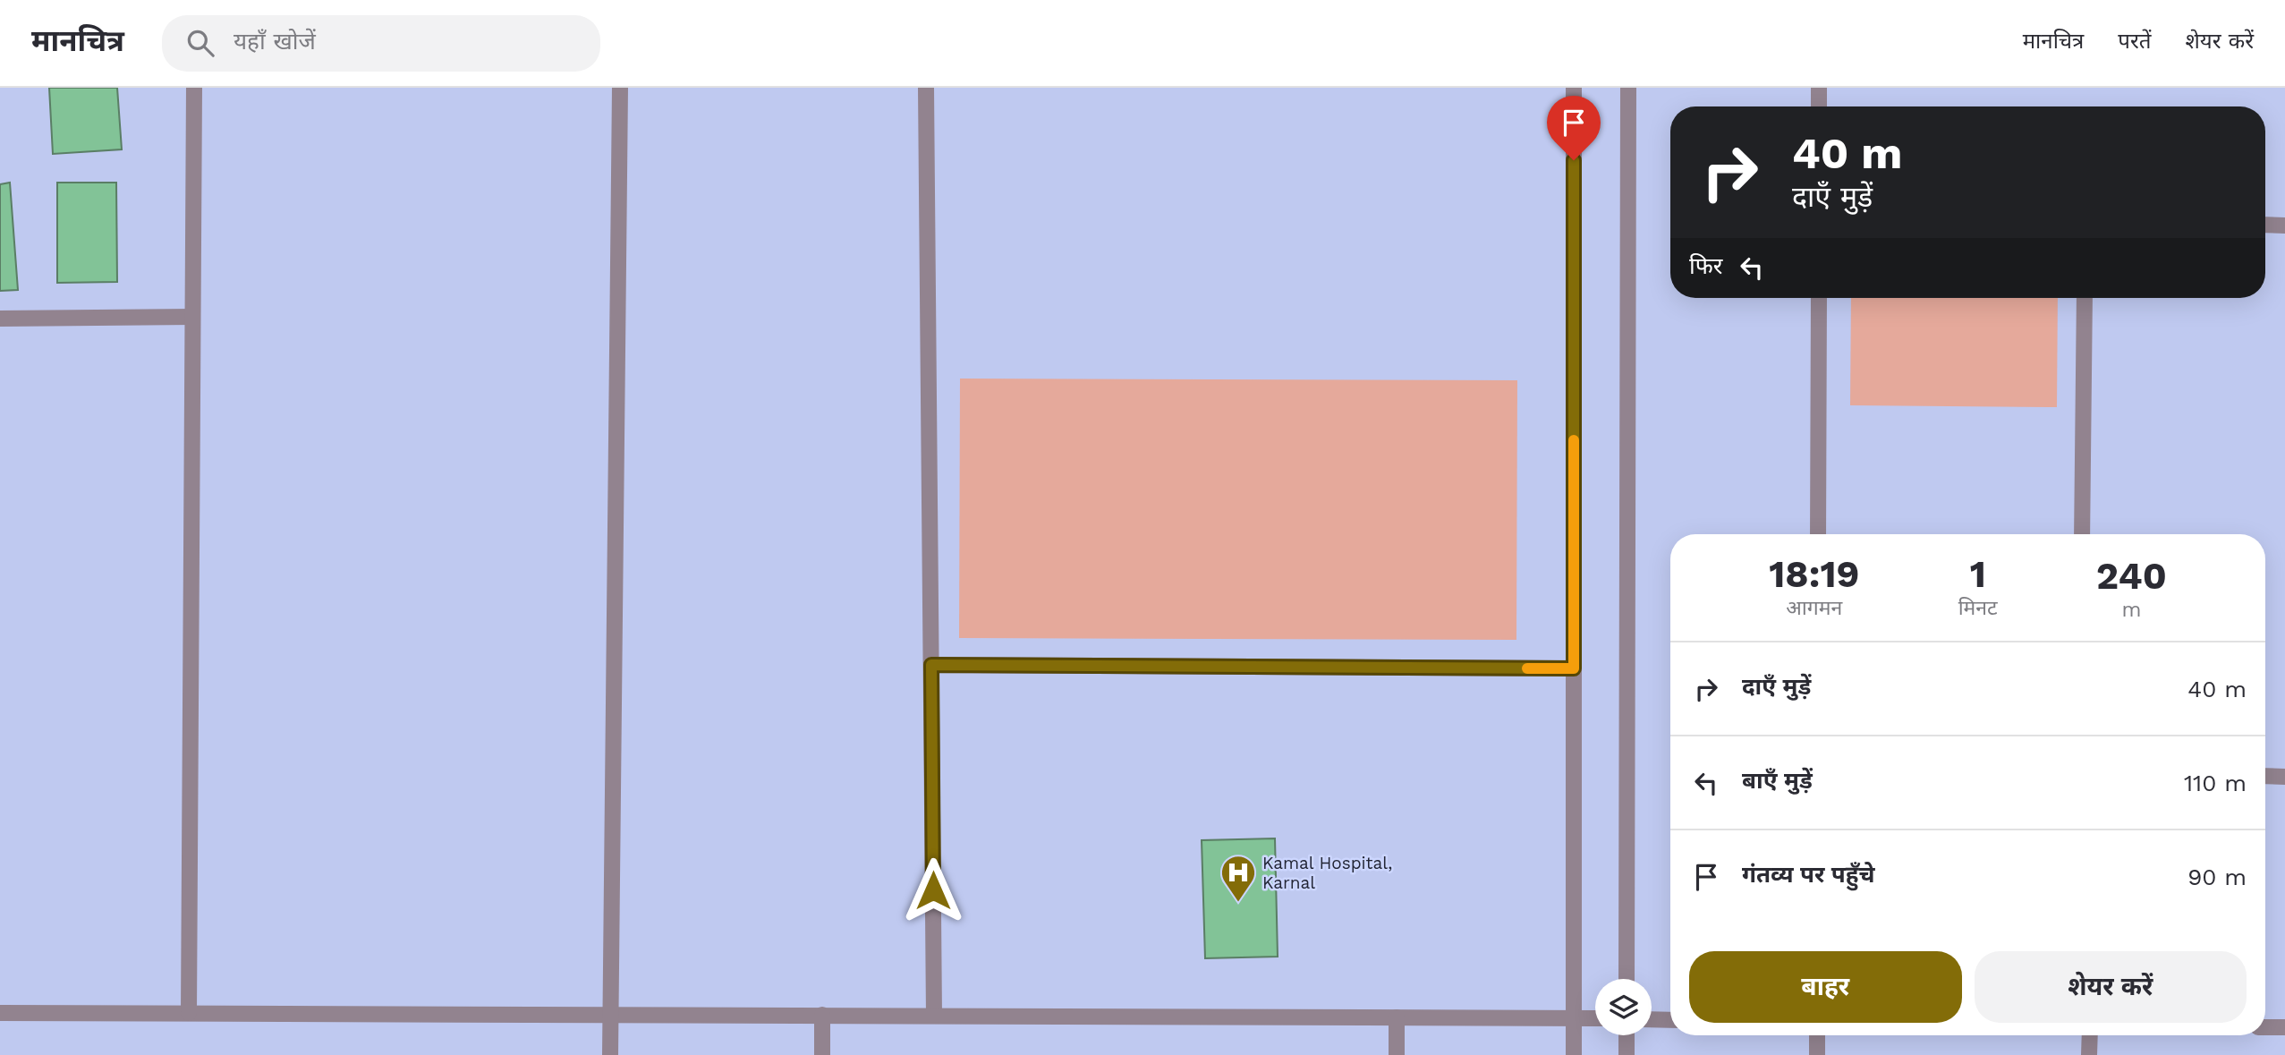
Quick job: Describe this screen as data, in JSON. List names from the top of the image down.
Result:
{
  "places": {
    "hospital": ["Kamal Hospital, Karnal"]
  },
  "page": {
    "header": "मानचित्र",
    "search": "यहाँ खोजें",
    "nav": ["मानचित्र", "परतें", "शेयर करें"],
    "turn": ["40 m", "दाएँ मुड़ें"],
    "then": "फिर",
    "eta": [
      "18:19",
      "आगमन",
      "1",
      "मिनट",
      "240",
      "m"
    ],
    "list": [
      {
        "name": "दाएँ मुड़ें",
        "value": "40 m"
      },
      {
        "name": "बाएँ मुड़ें",
        "value": "110 m"
      },
      {
        "name": "गंतव्य पर पहुँचे",
        "value": "90 m"
      }
    ],
    "buttons": ["बाहर", "शेयर करें"]
  }
}
